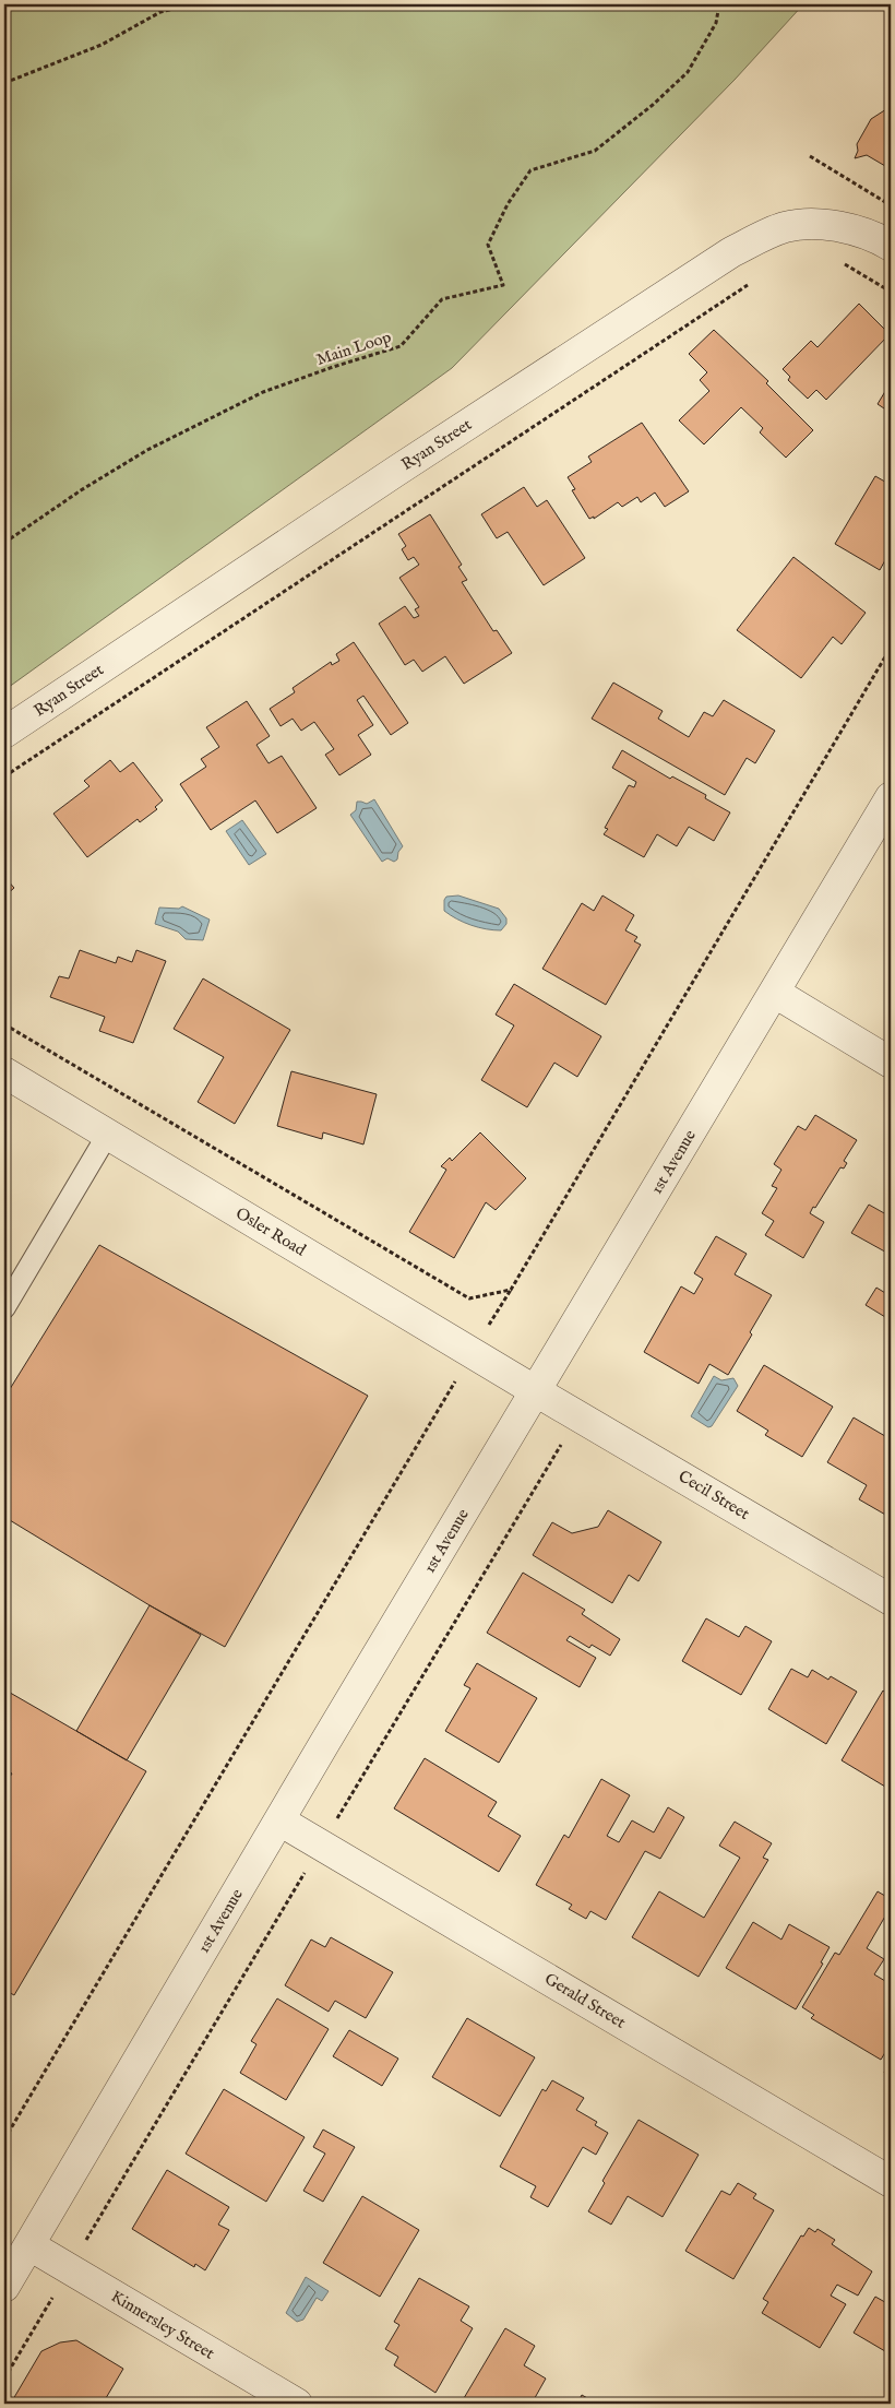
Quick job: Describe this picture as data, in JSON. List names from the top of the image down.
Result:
{
  "streets": {
    "street": [
      "Ryan Street",
      "1st Avenue",
      "Osler Road",
      "Cecil Street",
      "Gerald Street",
      "Kinnersley Street"
    ],
    "path": ["Main Loop"]
  },
  "crossings": [
    ["1st Avenue", "Osler Road"],
    ["1st Avenue", "Cecil Street"],
    ["1st Avenue", "Gerald Street"],
    ["1st Avenue", "Kinnersley Street"],
    ["Osler Road", "Cecil Street"]
  ]
}
